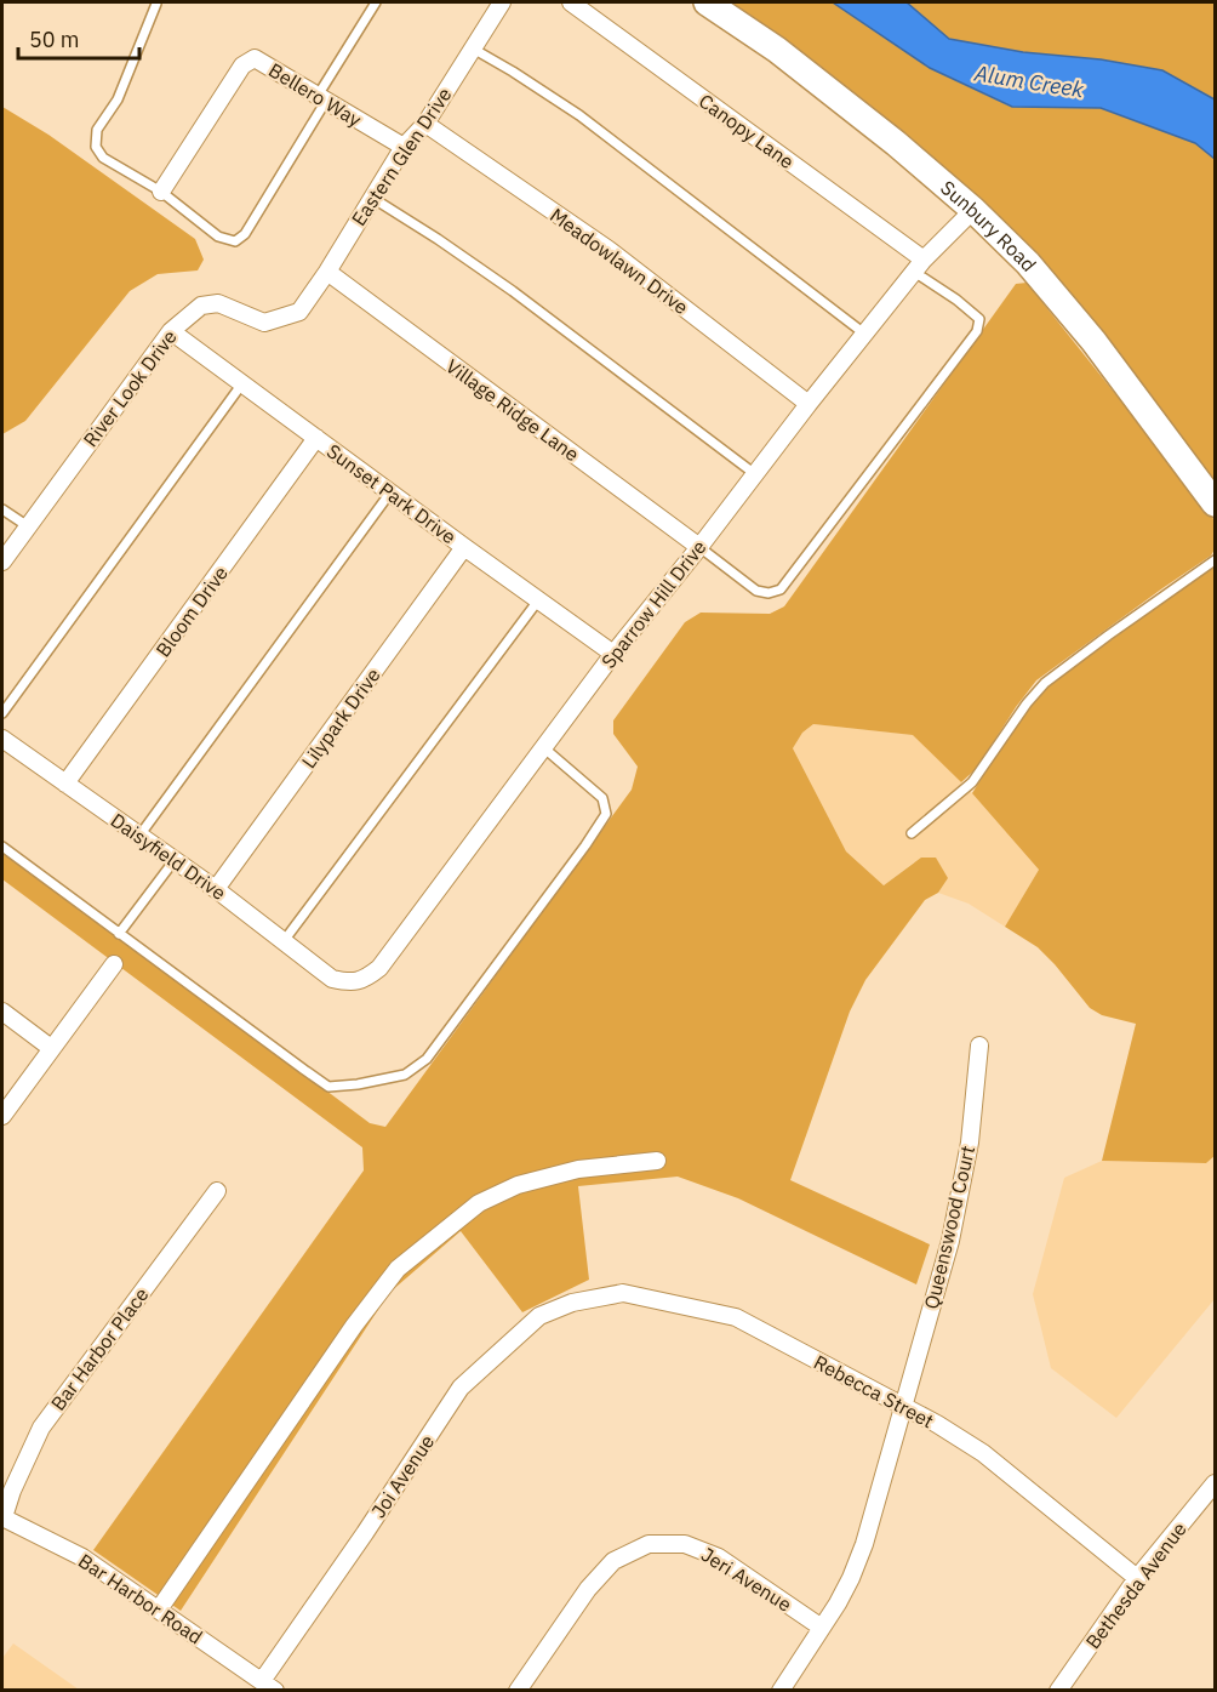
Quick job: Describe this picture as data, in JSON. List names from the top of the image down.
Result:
{
  "streets": {
    "main road": ["Sunbury Road"],
    "street": [
      "Bellero Way",
      "Canopy Lane",
      "Eastern Glen Drive",
      "Meadowlawn Drive",
      "River Look Drive",
      "Village Ridge Lane",
      "Sunset Park Drive",
      "Sparrow Hill Drive",
      "Bloom Drive",
      "Lilypark Drive",
      "Daisyfield Drive",
      "Queenswood Court",
      "Bar Harbor Place",
      "Rebecca Street",
      "Joi Avenue",
      "Jeri Avenue",
      "Bethesda Avenue",
      "Bar Harbor Road"
    ]
  },
  "crossings": [
    ["Bellero Way", "Eastern Glen Drive"],
    ["Canopy Lane", "Sparrow Hill Drive"],
    ["Eastern Glen Drive", "Meadowlawn Drive"],
    ["Eastern Glen Drive", "River Look Drive"],
    ["Eastern Glen Drive", "Village Ridge Lane"],
    ["Sunbury Road", "Sparrow Hill Drive"],
    ["Meadowlawn Drive", "Sparrow Hill Drive"],
    ["River Look Drive", "Sunset Park Drive"],
    ["Village Ridge Lane", "Sparrow Hill Drive"],
    ["Sunset Park Drive", "Sparrow Hill Drive"],
    ["Sunset Park Drive", "Bloom Drive"],
    ["Sunset Park Drive", "Lilypark Drive"],
    ["Sparrow Hill Drive", "Daisyfield Drive"],
    ["Bloom Drive", "Daisyfield Drive"],
    ["Lilypark Drive", "Daisyfield Drive"],
    ["Queenswood Court", "Rebecca Street"],
    ["Queenswood Court", "Jeri Avenue"],
    ["Bar Harbor Place", "Bar Harbor Road"],
    ["Rebecca Street", "Joi Avenue"],
    ["Rebecca Street", "Bethesda Avenue"],
    ["Joi Avenue", "Bar Harbor Road"]
  ],
  "water": ["Alum Creek"],
  "scale_bar": "50 m"
}
